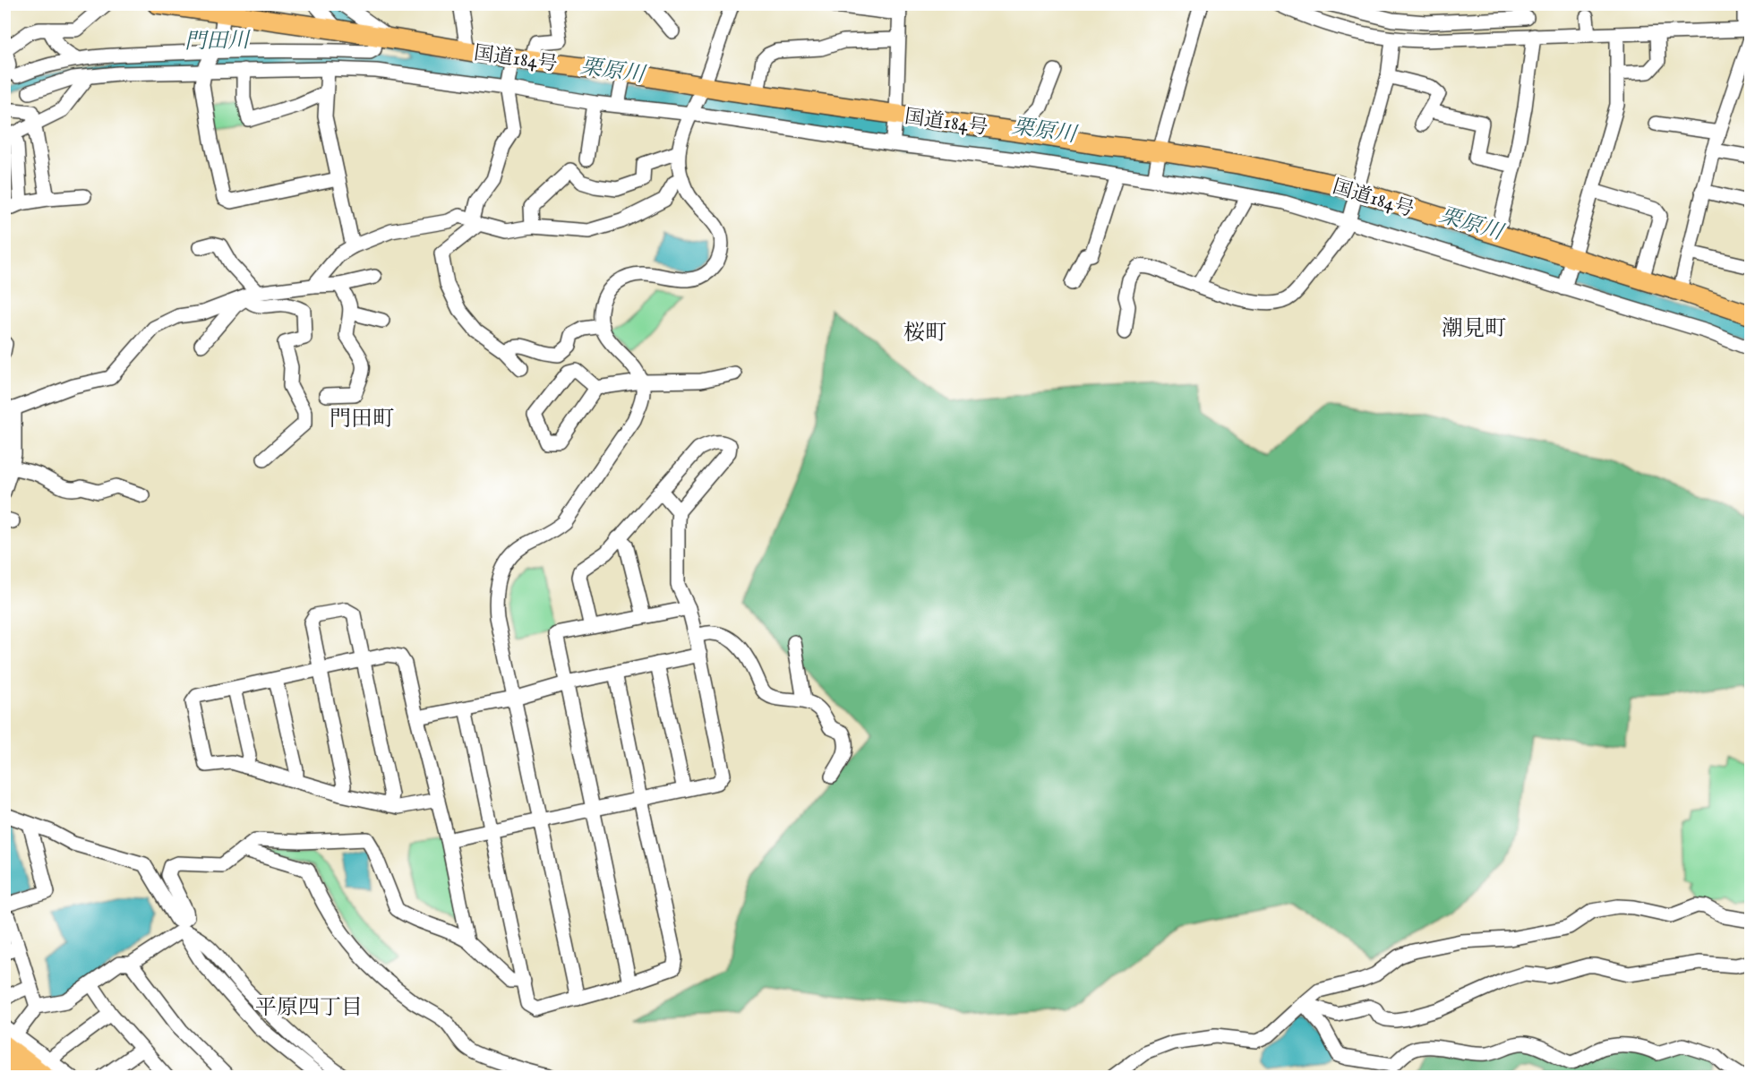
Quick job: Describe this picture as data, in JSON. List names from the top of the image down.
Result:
{
  "streets": {
    "highway": ["国道184号"]
  },
  "districts": [
    "潮見町",
    "桜町",
    "門田町",
    "平原四丁目"
  ],
  "water": ["門田川", "栗原川"]
}
